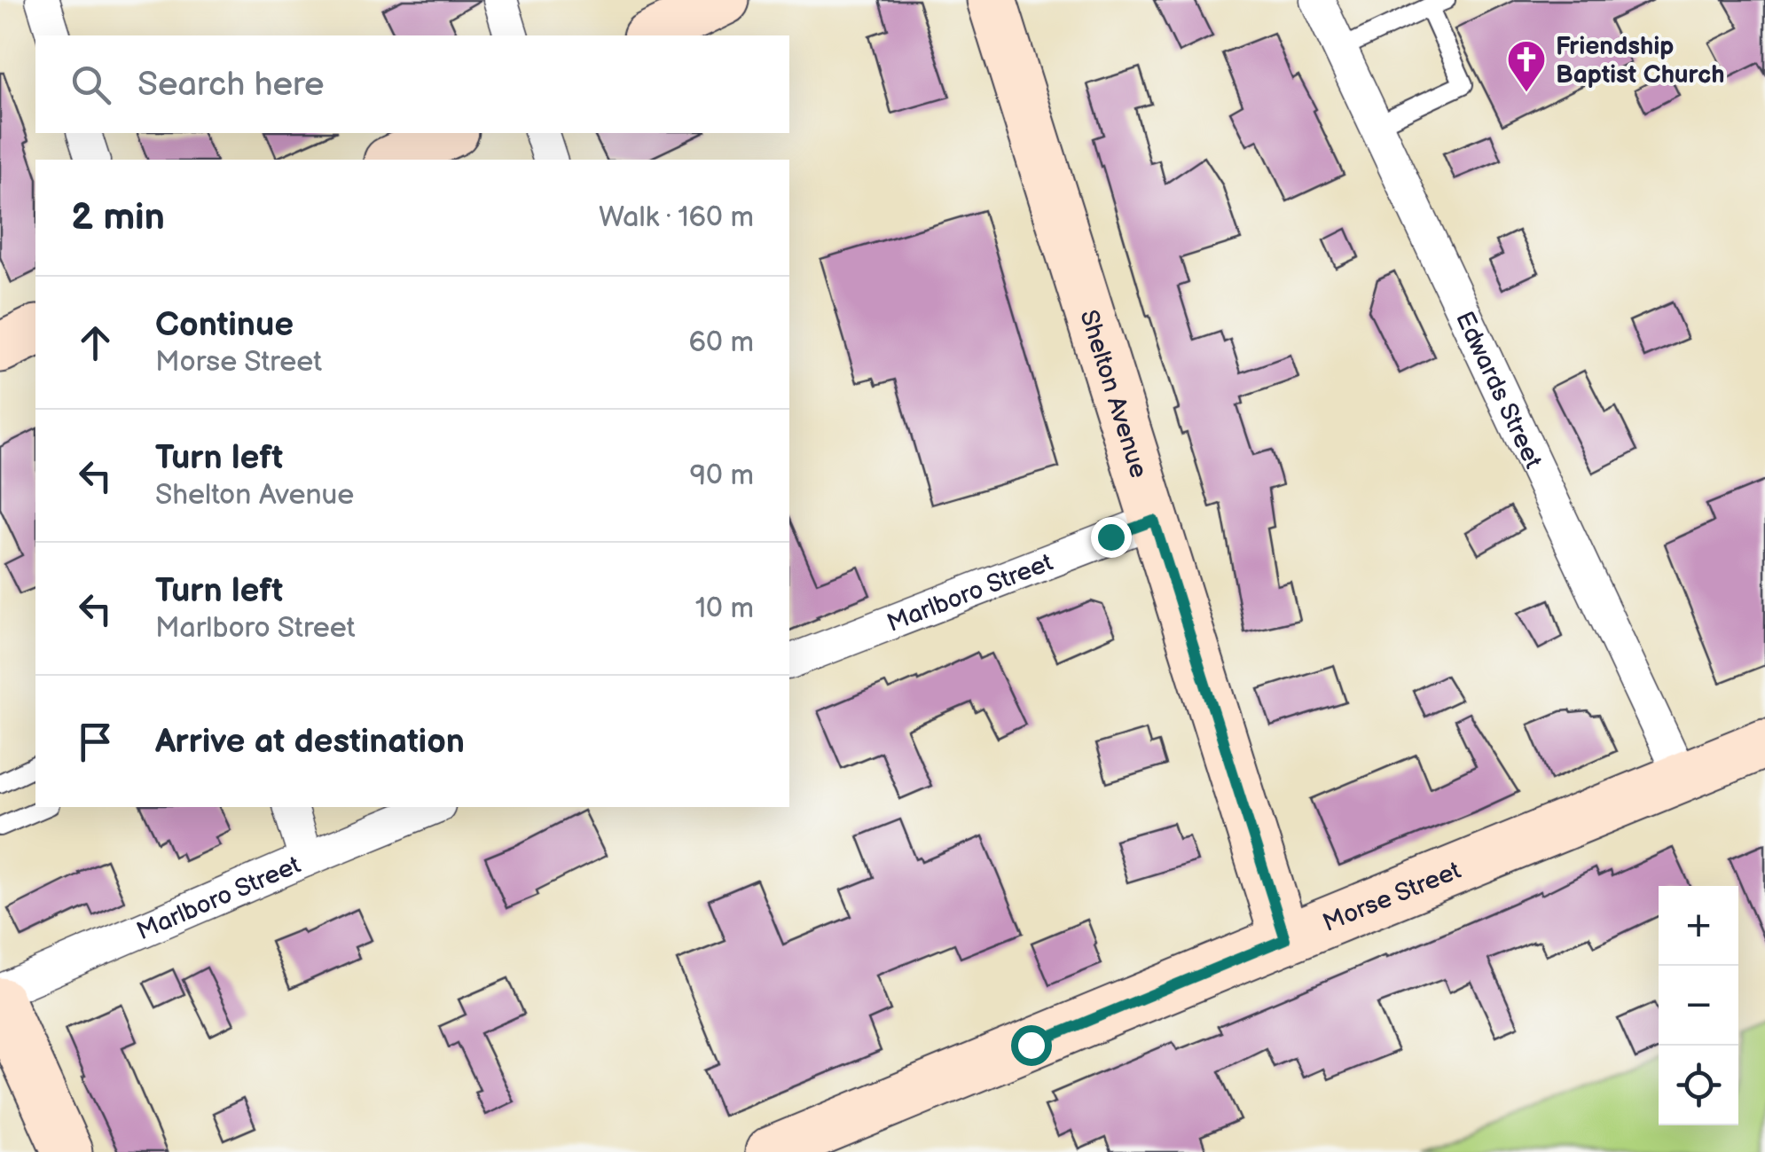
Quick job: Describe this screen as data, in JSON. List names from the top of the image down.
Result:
{
  "streets": {
    "main road": ["Shelton Avenue", "Morse Street"],
    "street": ["Edwards Street", "Marlboro Street"]
  },
  "crossings": [
    ["Edwards Street", "Morse Street"],
    ["Shelton Avenue", "Marlboro Street"],
    ["Shelton Avenue", "Morse Street"]
  ],
  "places": {
    "church": ["Friendship Baptist Church"]
  },
  "page": {
    "search": "Search here",
    "heading": ["2 min", "Walk · 160 m"],
    "list": [
      ["Continue", "Morse Street", "60 m"],
      ["Turn left", "Shelton Avenue", "90 m"],
      ["Turn left", "Marlboro Street", "10 m"],
      "Arrive at destination"
    ],
    "map_buttons": ["+", "−"]
  }
}
